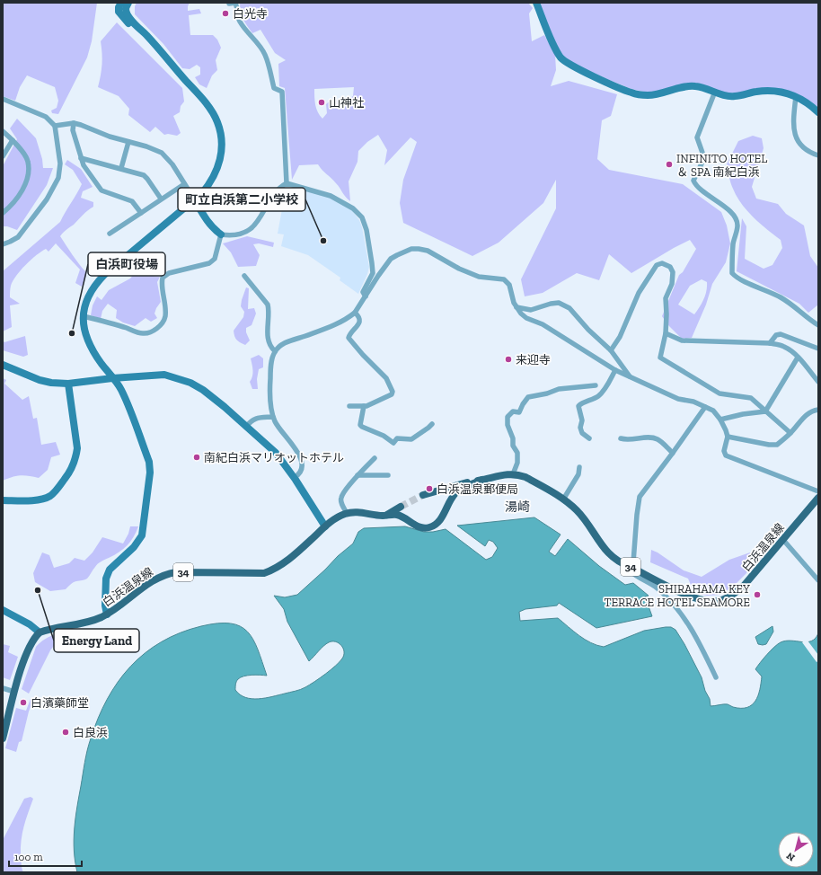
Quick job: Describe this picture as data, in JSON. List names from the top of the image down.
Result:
{
  "streets": {
    "main road": ["白浜温泉線", "34"]
  },
  "districts": ["湯崎"],
  "places": [
    "白光寺",
    "山神社",
    "INFINITO HOTEL ＆ SPA 南紀白浜",
    "町立白浜第二小学校",
    "白浜町役場",
    "来迎寺",
    "南紀白浜マリオットホテル",
    "白浜温泉郵便局",
    "Energy Land",
    "SHIRAHAMA KEY TERRACE HOTEL SEAMORE",
    "白濱藥師堂",
    "白良浜"
  ],
  "scale_bar": "100 m",
  "north": "bottom left"
}
